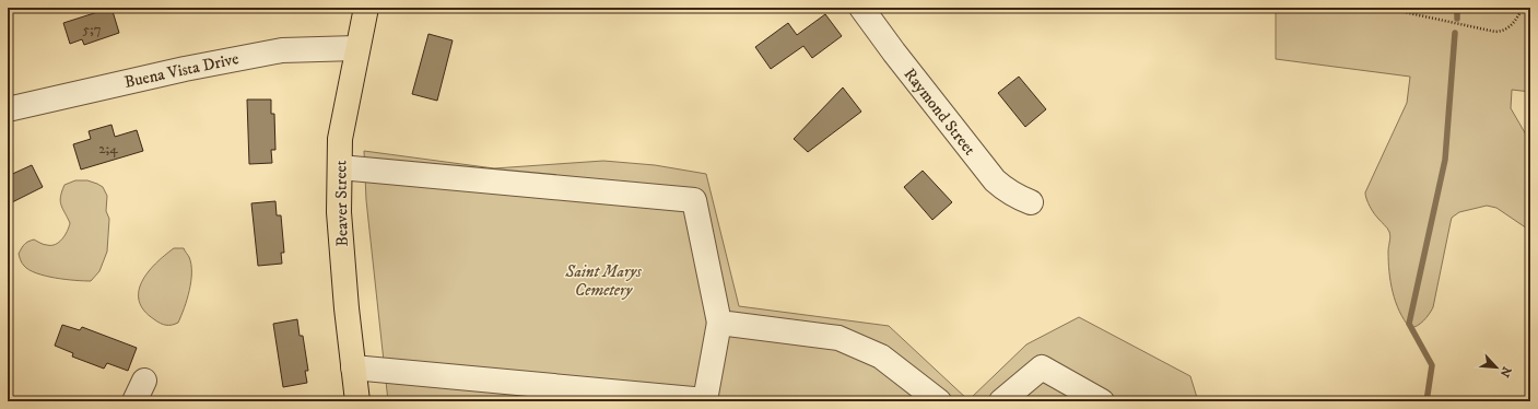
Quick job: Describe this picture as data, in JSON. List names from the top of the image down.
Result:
{
  "streets": {
    "main road": ["Beaver Street"],
    "street": ["Buena Vista Drive", "Raymond Street"]
  },
  "crossings": [
    ["Buena Vista Drive", "Beaver Street"]
  ],
  "parks": ["Saint Marys Cemetery"],
  "house_numbers": ["5;7", "2;4"],
  "north": "bottom right"
}
